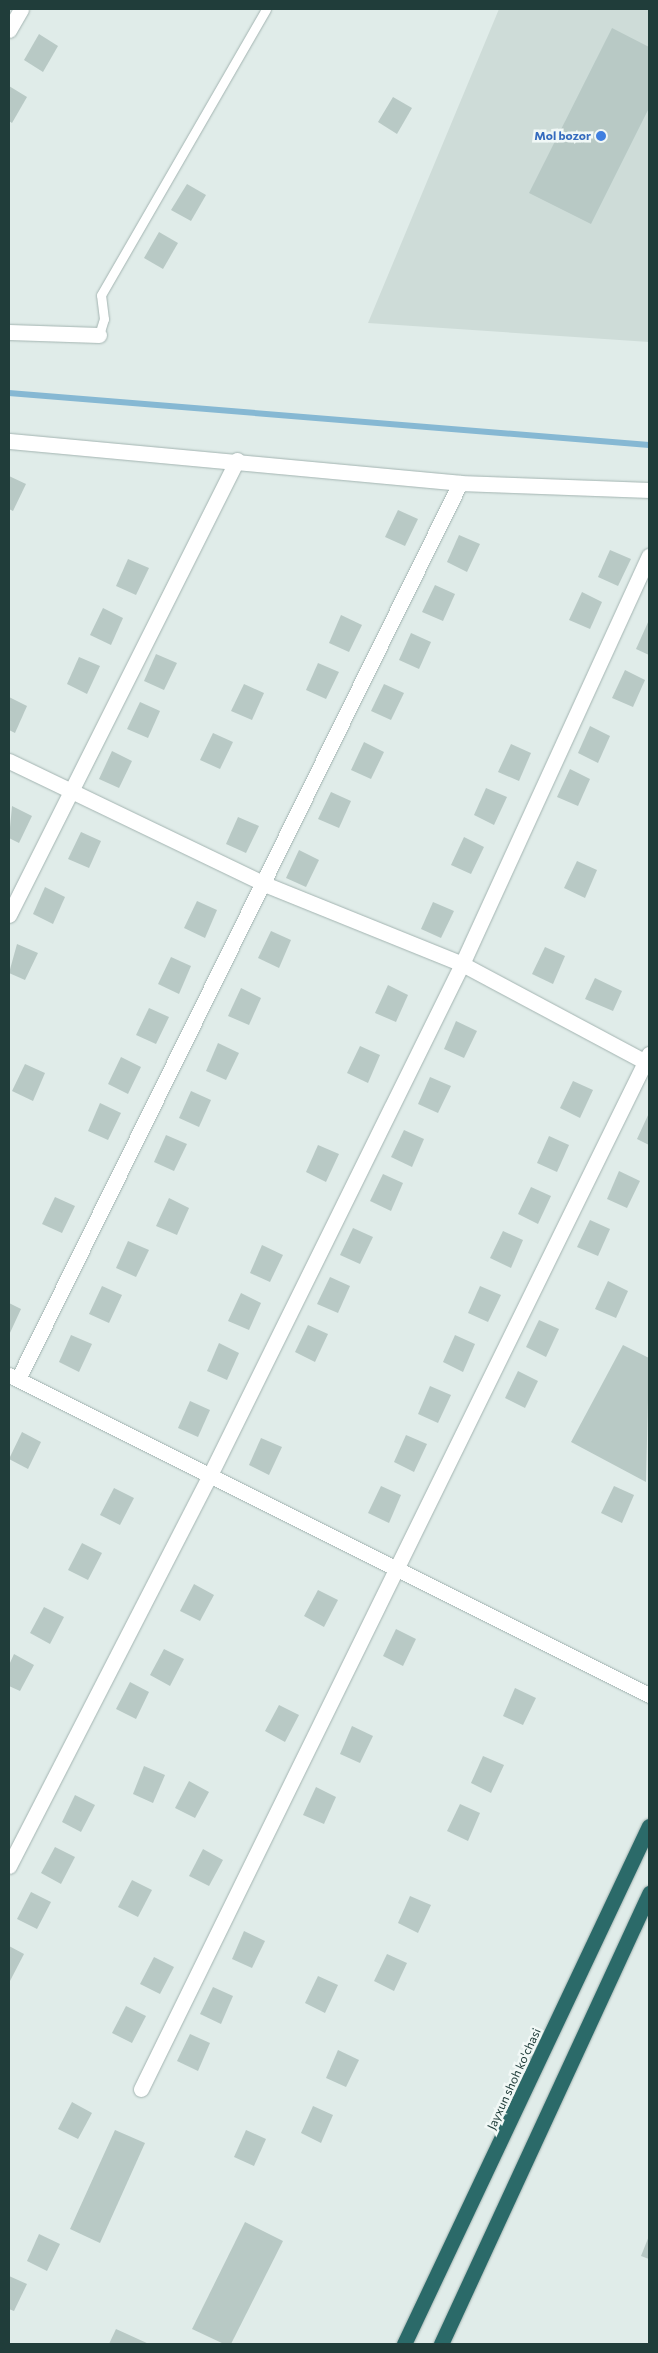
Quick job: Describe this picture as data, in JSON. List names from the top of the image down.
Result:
{
  "streets": {
    "highway": ["Jayxun shoh ko'chasi"]
  },
  "places": ["Mol bozor"]
}
